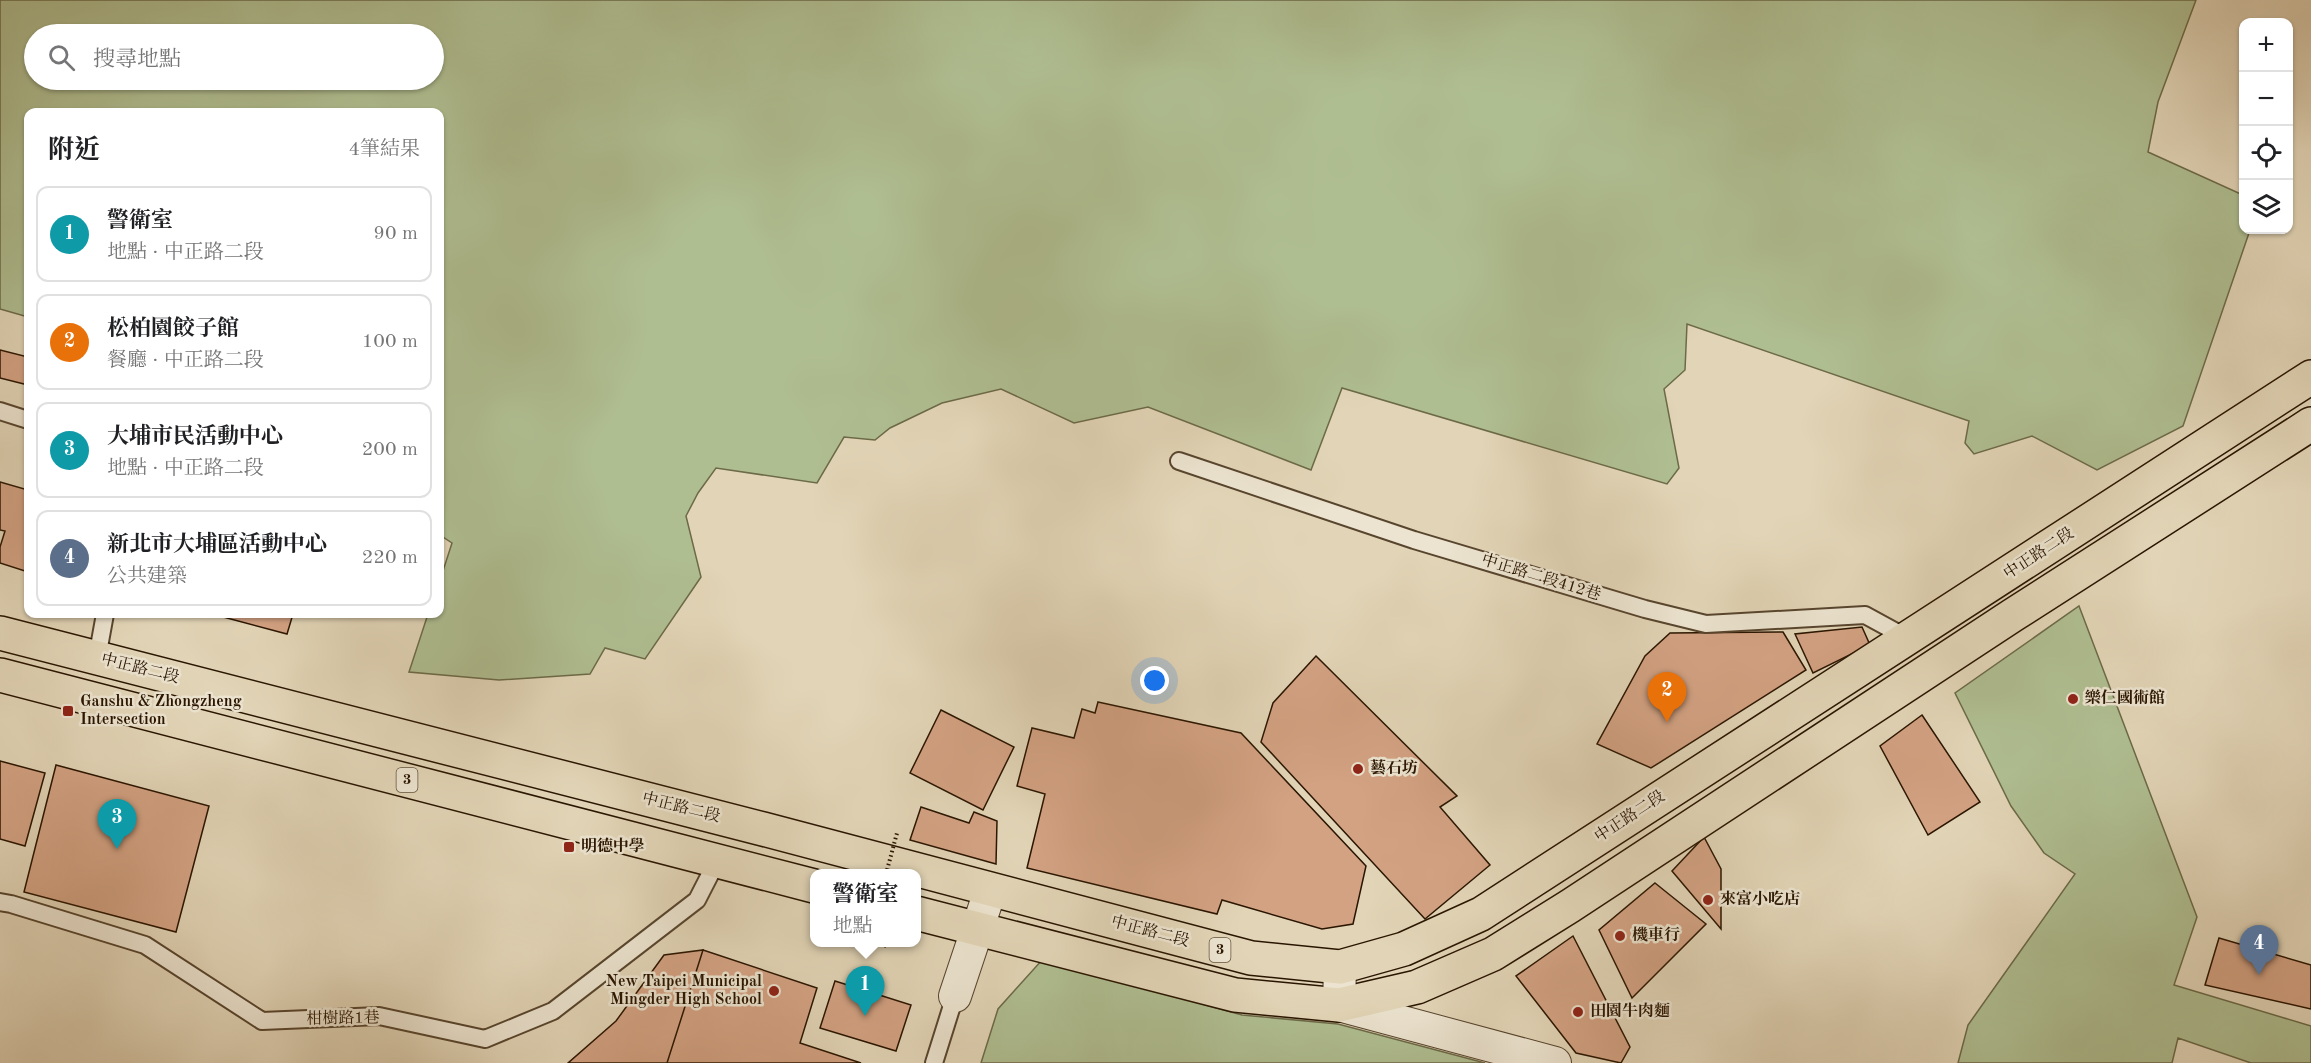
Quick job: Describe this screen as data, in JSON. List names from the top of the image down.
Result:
{
  "streets": {
    "main road": ["中正路二段", "3"],
    "lane": ["中正路二段412巷", "柑樹路1巷"]
  },
  "crossings": [
    ["中正路二段", "中正路二段412巷"],
    ["3", "柑樹路1巷"]
  ],
  "places": {
    "other": [
      "樂仁國術館",
      "藝石坊",
      "來富小吃店",
      "機車行",
      "New Taipei Municipal Mingder High School",
      "田園牛肉麵"
    ],
    "transit": ["Ganshu & Zhongzheng Intersection", "明德中學"]
  },
  "page": {
    "map_buttons": ["+", "−"],
    "search": "搜尋地點",
    "heading": ["附近", "4筆結果"],
    "list": [
      {
        "mark": "1",
        "name": "警衛室",
        "note": "地點 · 中正路二段",
        "value": "90 m"
      },
      {
        "mark": "2",
        "name": "松柏園餃子館",
        "note": "餐廳 · 中正路二段",
        "value": "100 m"
      },
      {
        "mark": "3",
        "name": "大埔市民活動中心",
        "note": "地點 · 中正路二段",
        "value": "200 m"
      },
      {
        "mark": "4",
        "name": "新北市大埔區活動中心",
        "note": "公共建築",
        "value": "220 m"
      }
    ],
    "pins": [
      "2",
      "3",
      "4",
      "1"
    ],
    "popup": ["警衛室", "地點"]
  }
}
